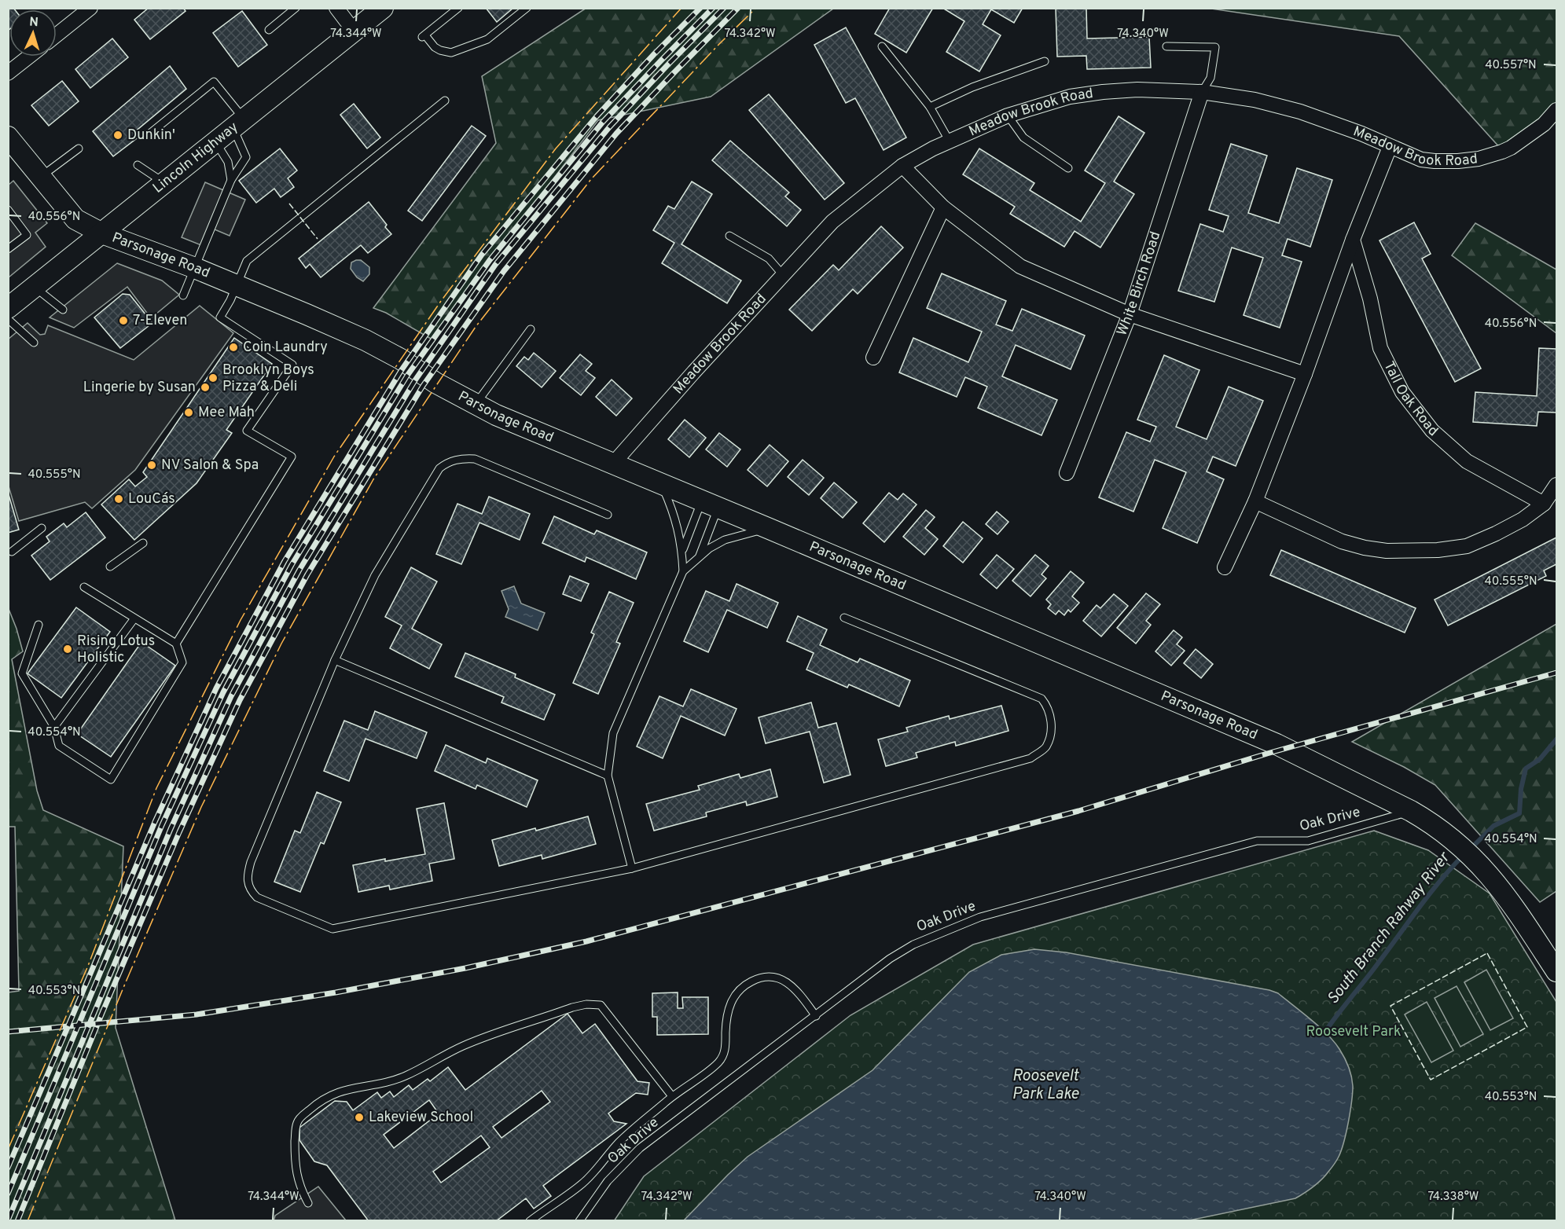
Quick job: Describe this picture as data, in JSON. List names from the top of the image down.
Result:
{
  "streets": {
    "street": [
      "Meadow Brook Road",
      "Lincoln Highway",
      "Parsonage Road",
      "White Birch Road",
      "Tall Oak Road"
    ],
    "lane": ["Oak Drive"]
  },
  "crossings": [
    ["Meadow Brook Road", "Parsonage Road"],
    ["Meadow Brook Road", "White Birch Road"],
    ["Lincoln Highway", "Parsonage Road"],
    ["Parsonage Road", "Oak Drive"]
  ],
  "water": ["South Branch Rahway River", "Roosevelt Park Lake"],
  "parks": ["Roosevelt Park"],
  "places": [
    "Dunkin'",
    "7-Eleven",
    "Coin Laundry",
    "Brooklyn Boys Pizza & Deli",
    "Lingerie by Susan",
    "Mee Mah",
    "NV Salon & Spa",
    "LouCás",
    "Rising Lotus Holistic",
    "Lakeview School"
  ],
  "north": "top",
  "coordinates": [
    "74.344°W",
    "74.342°W",
    "74.340°W",
    "40.557°N",
    "40.556°N",
    "40.555°N",
    "40.554°N",
    "40.553°N",
    "74.338°W"
  ]
}
